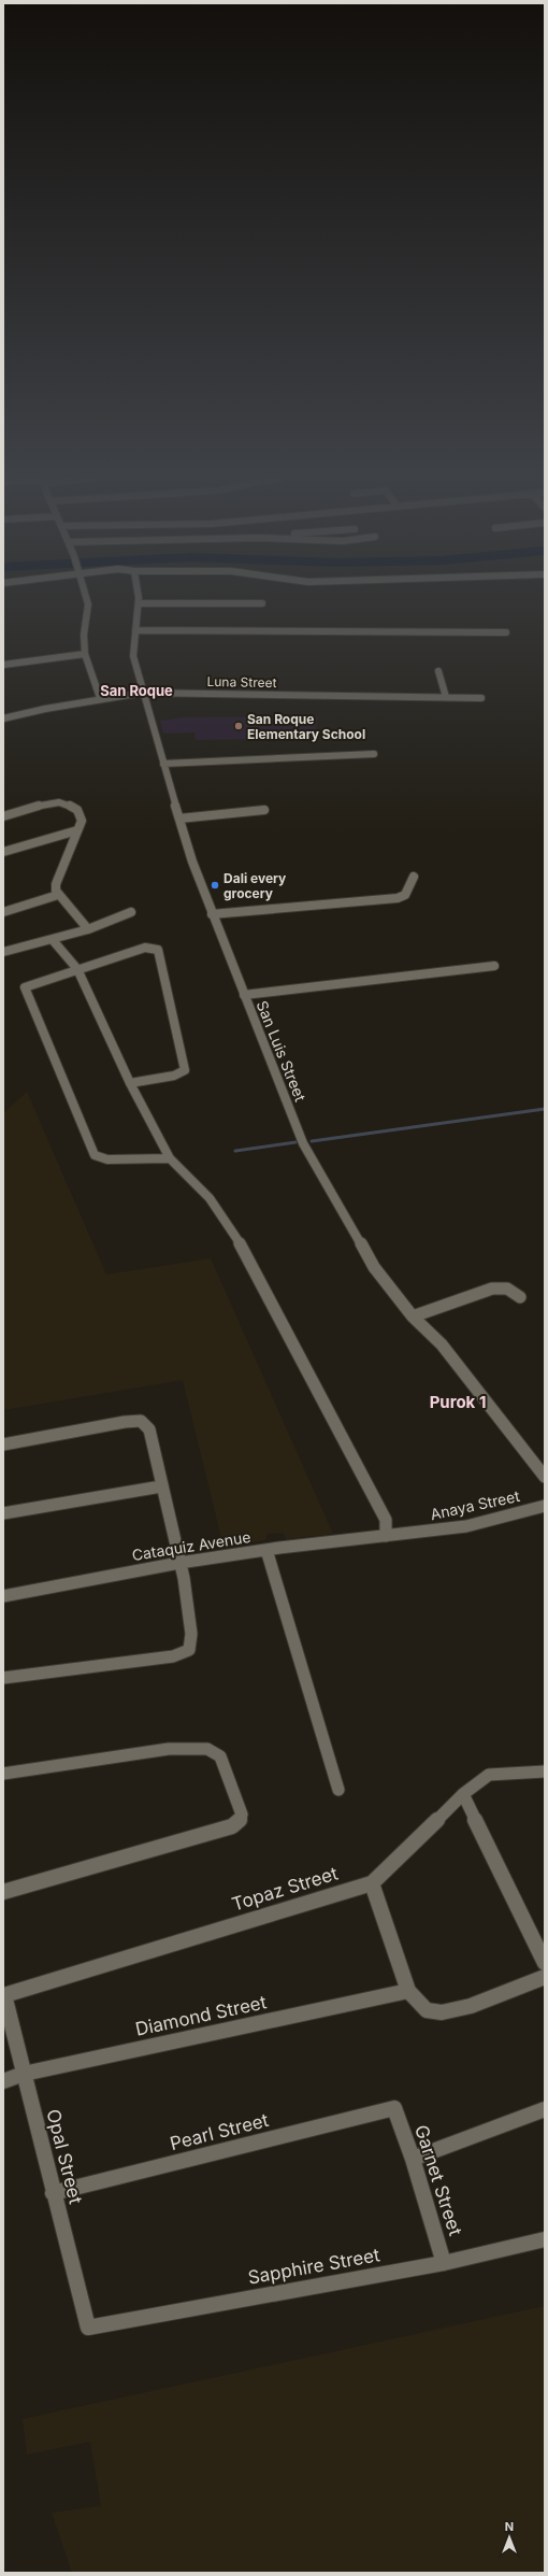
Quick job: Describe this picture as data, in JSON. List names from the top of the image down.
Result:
{
  "streets": {
    "street": [
      "Luna Street",
      "San Luis Street",
      "Anaya Street",
      "Cataquiz Avenue",
      "Topaz Street",
      "Diamond Street",
      "Pearl Street",
      "Opal Street",
      "Garnet Street",
      "Sapphire Street"
    ]
  },
  "crossings": [
    ["Luna Street", "San Luis Street"],
    ["Anaya Street", "Cataquiz Avenue"],
    ["Topaz Street", "Opal Street"],
    ["Diamond Street", "Opal Street"],
    ["Pearl Street", "Opal Street"],
    ["Pearl Street", "Garnet Street"],
    ["Opal Street", "Sapphire Street"],
    ["Garnet Street", "Sapphire Street"]
  ],
  "districts": ["San Roque", "Purok 1"],
  "places": ["San Roque Elementary School", "Dali every grocery"],
  "north": "top"
}
